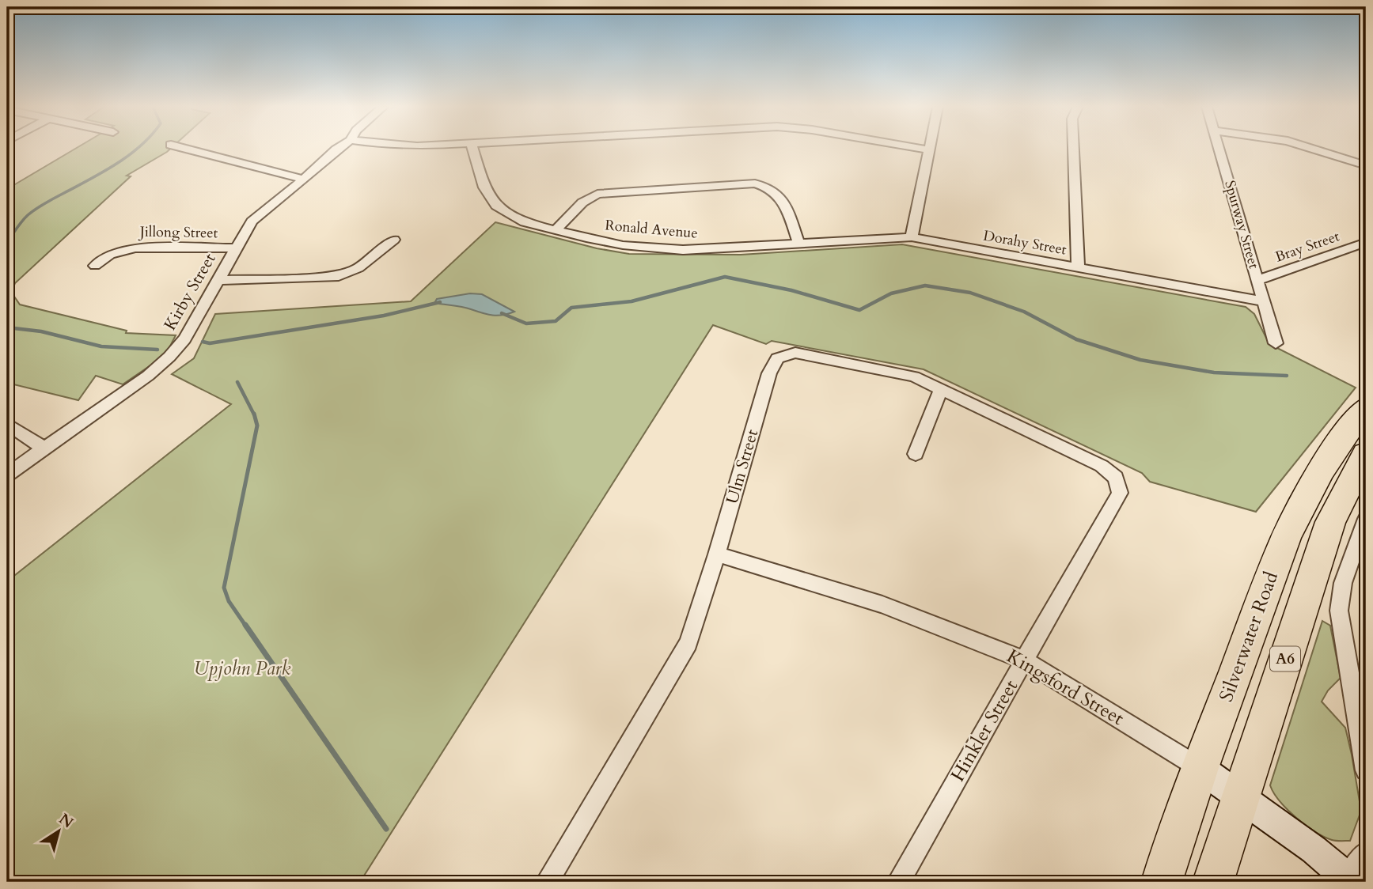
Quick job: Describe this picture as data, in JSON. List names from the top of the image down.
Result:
{
  "streets": {
    "highway": ["Silverwater Road", "A6"],
    "street": [
      "Spurway Street",
      "Ronald Avenue",
      "Jillong Street",
      "Dorahy Street",
      "Bray Street",
      "Kirby Street",
      "Ulm Street",
      "Kingsford Street",
      "Hinkler Street"
    ]
  },
  "crossings": [
    ["Spurway Street", "Dorahy Street"],
    ["Spurway Street", "Bray Street"],
    ["Ronald Avenue", "Dorahy Street"],
    ["Jillong Street", "Kirby Street"],
    ["Ulm Street", "Kingsford Street"],
    ["Ulm Street", "Hinkler Street"],
    ["Silverwater Road", "Kingsford Street"],
    ["A6", "Kingsford Street"],
    ["Kingsford Street", "Hinkler Street"]
  ],
  "parks": ["Upjohn Park"],
  "north": "top right"
}
